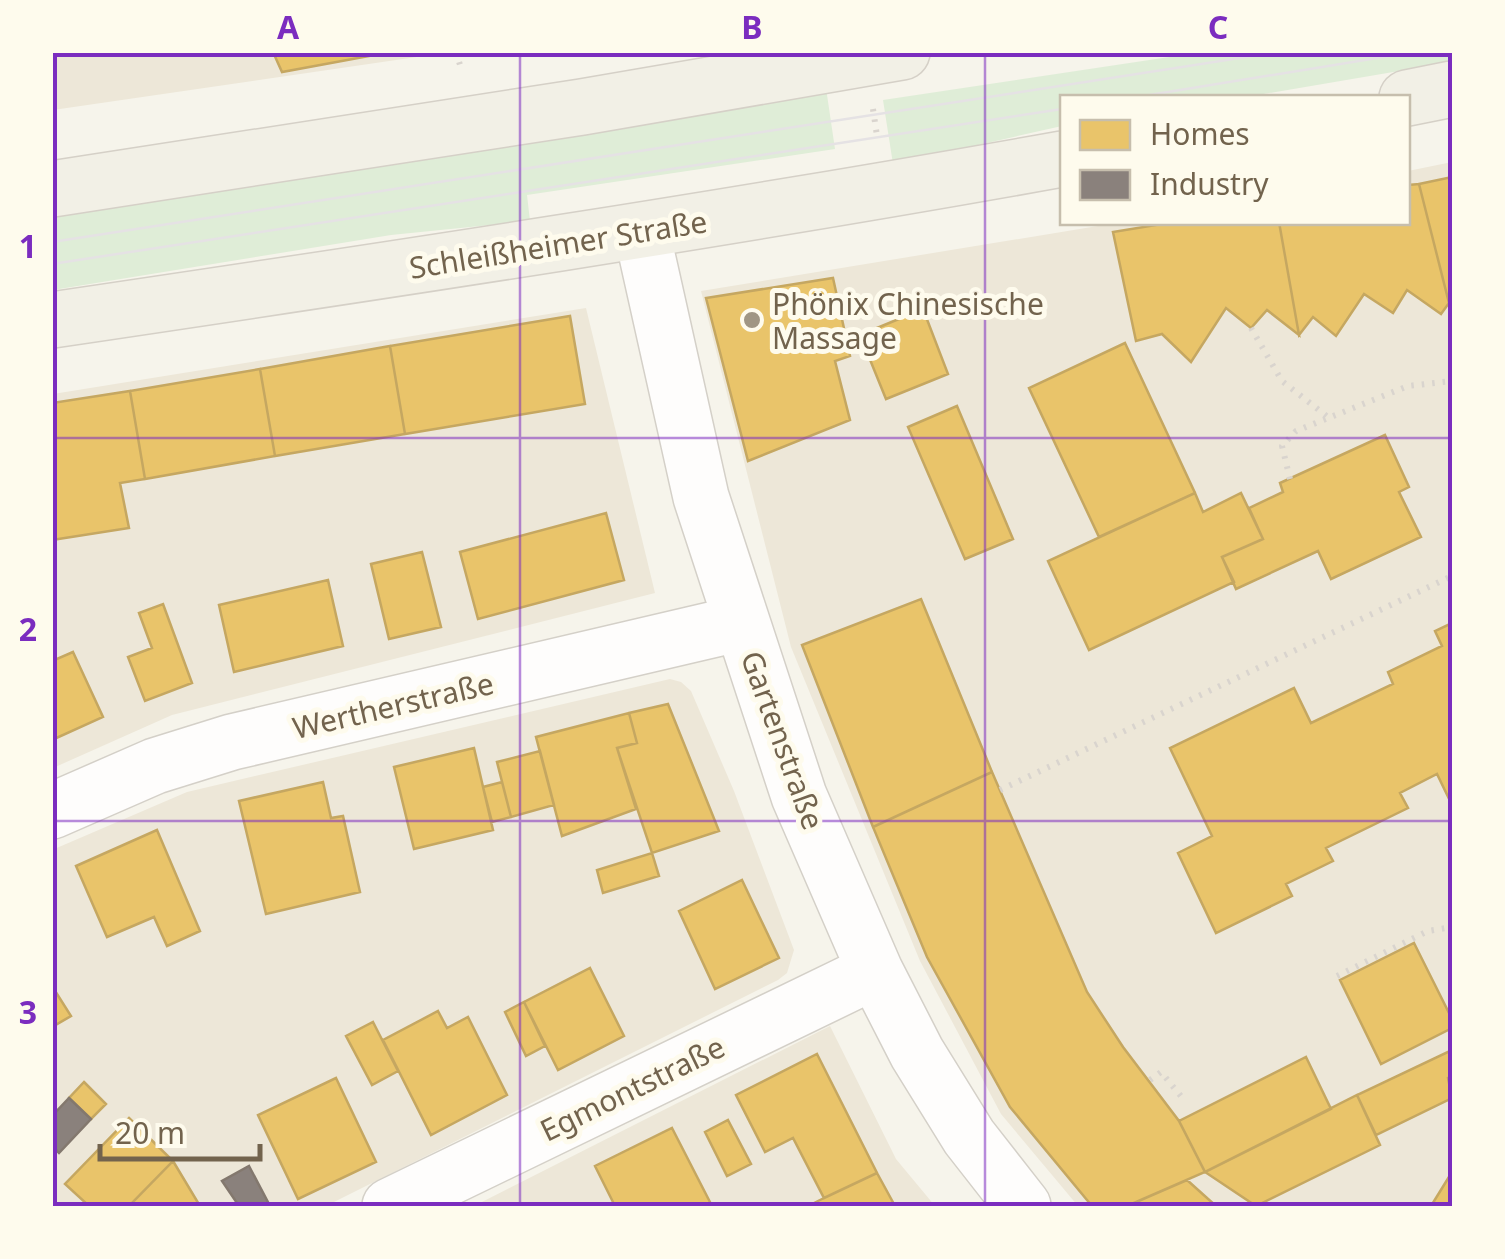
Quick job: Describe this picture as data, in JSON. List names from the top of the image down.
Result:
{
  "streets": {
    "main road": ["Schleißheimer Straße"],
    "street": ["Wertherstraße", "Gartenstraße", "Egmontstraße"]
  },
  "crossings": [
    ["Schleißheimer Straße", "Gartenstraße"],
    ["Wertherstraße", "Gartenstraße"],
    ["Gartenstraße", "Egmontstraße"]
  ],
  "places": ["Phönix Chinesische Massage"],
  "legend": ["Homes", "Industry"],
  "scale_bar": "20 m",
  "grid": {
    "columns": ["A", "B", "C"],
    "rows": ["1", "2", "3"]
  }
}
